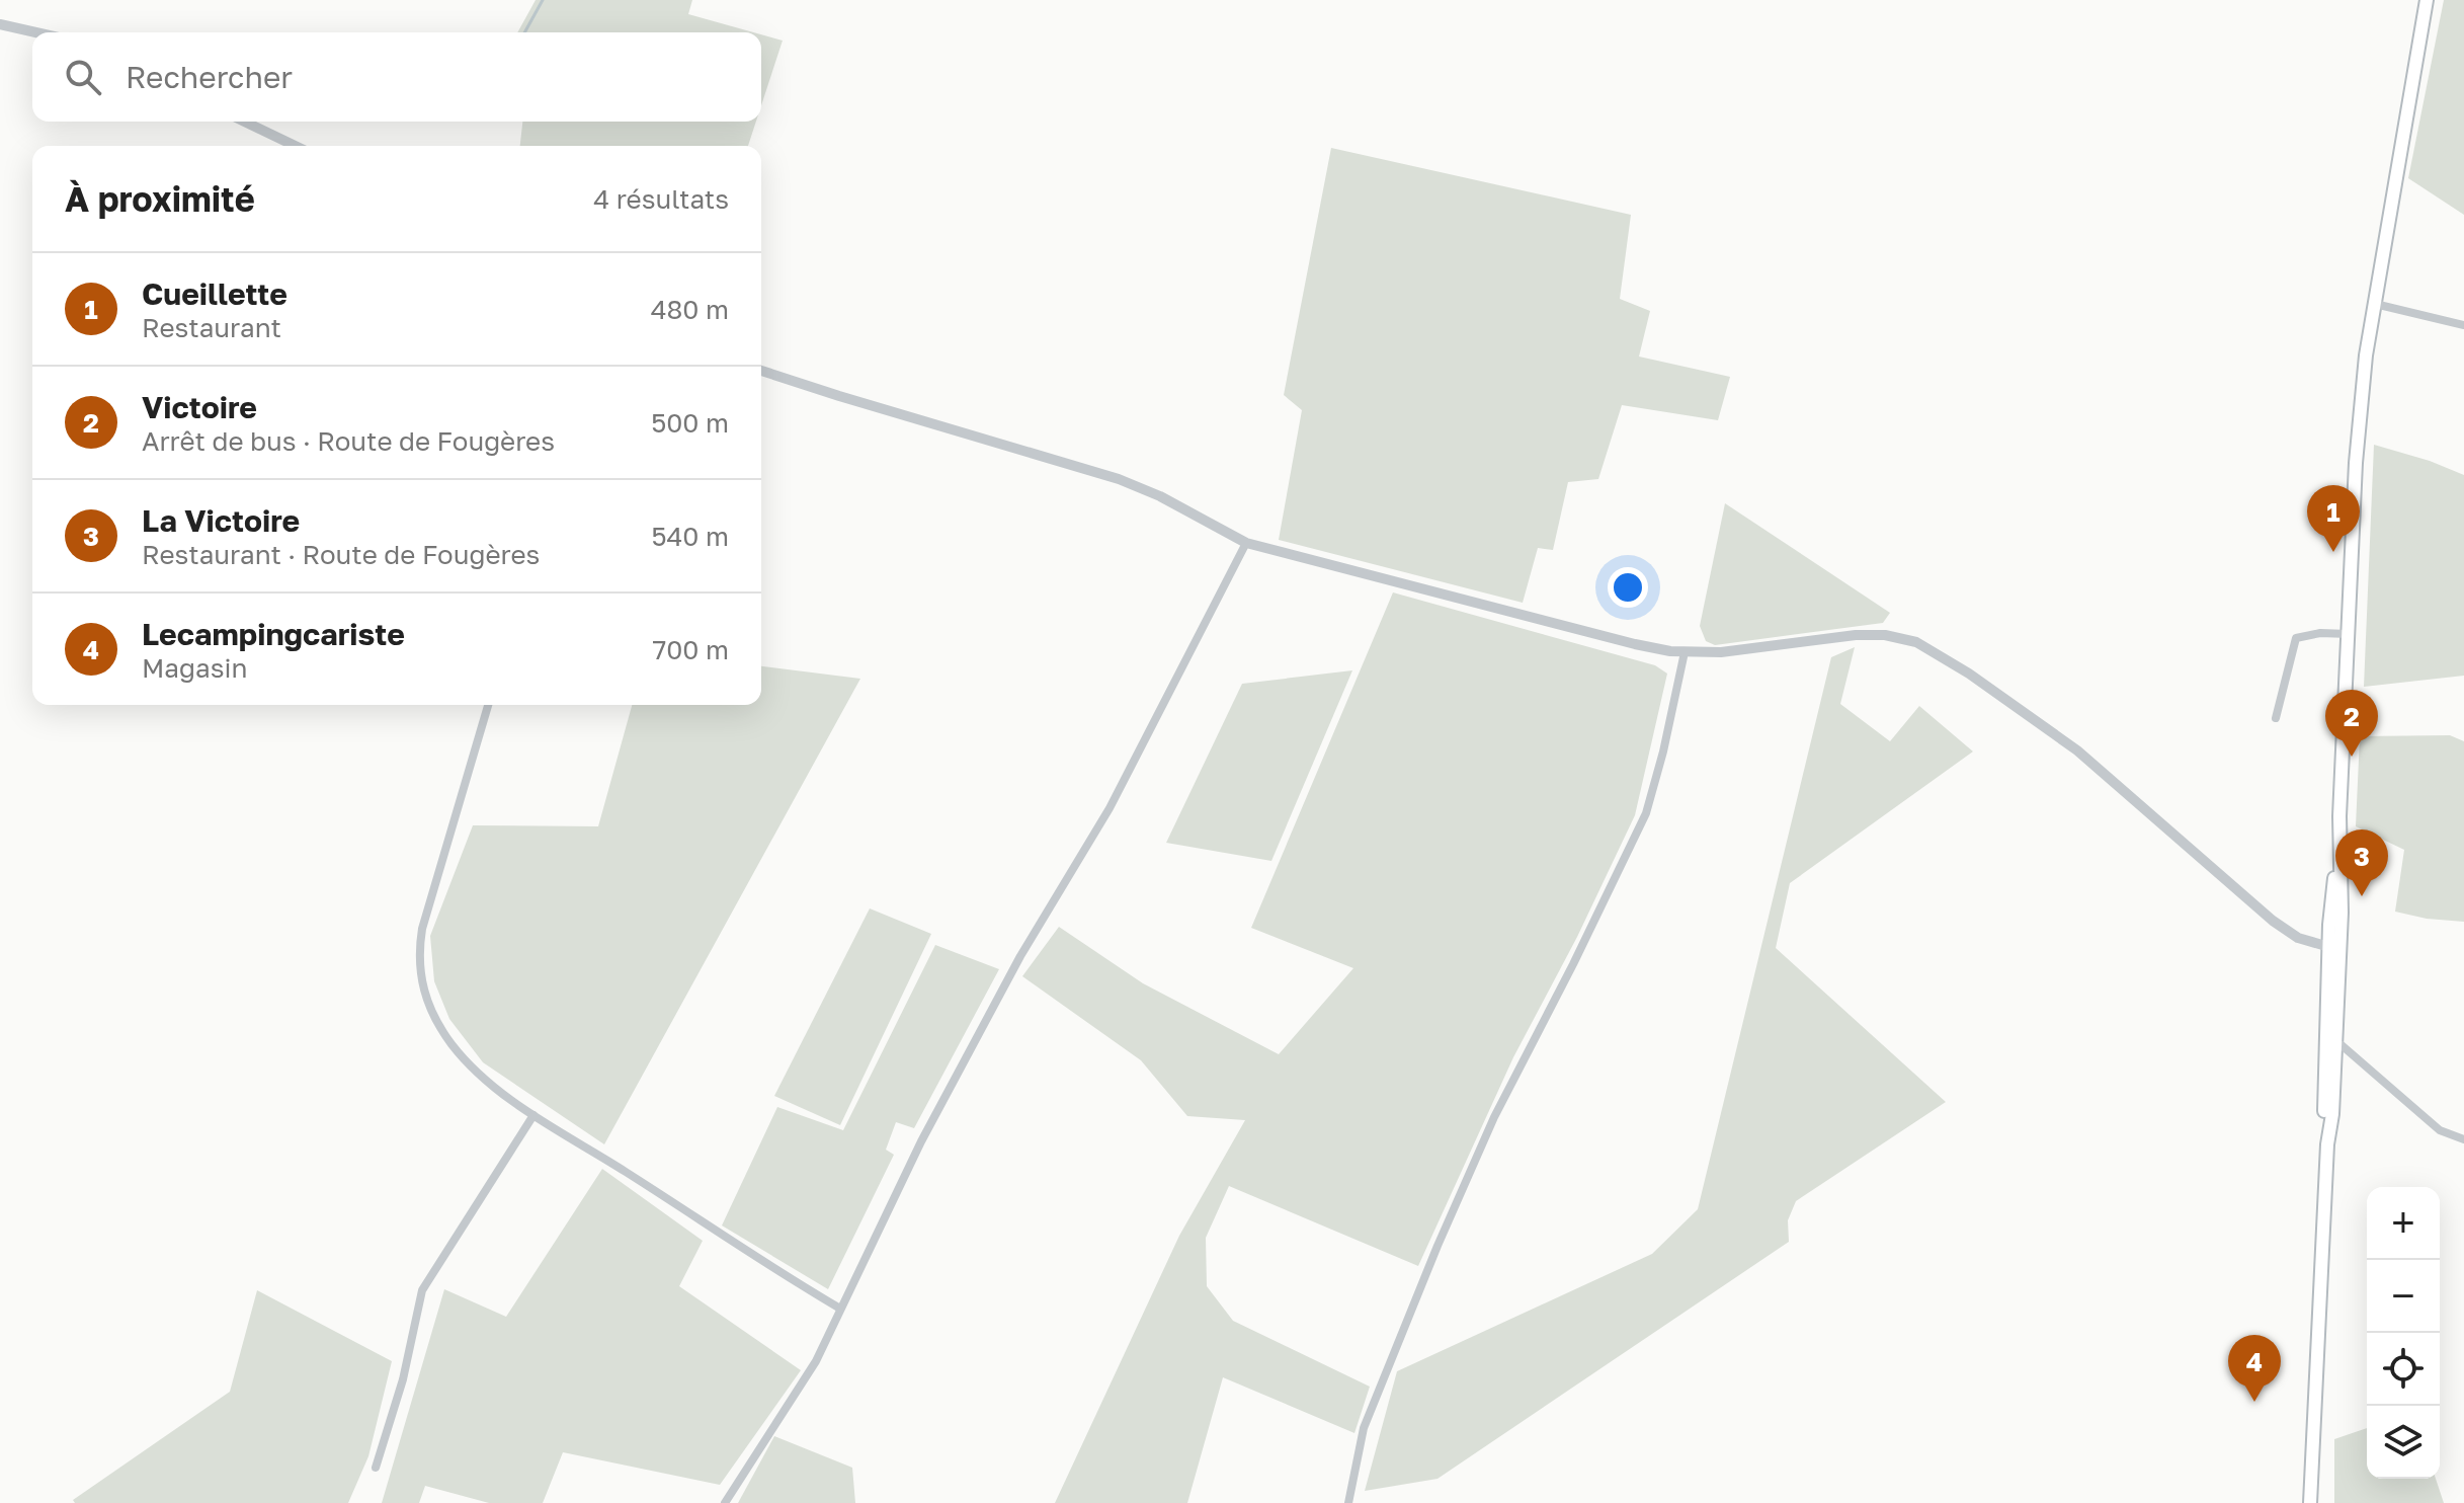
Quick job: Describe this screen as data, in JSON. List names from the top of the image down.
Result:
{
  "page": {
    "search": "Rechercher",
    "heading": ["À proximité", "4 résultats"],
    "list": [
      {
        "mark": "1",
        "name": "Cueillette",
        "note": "Restaurant",
        "value": "480 m"
      },
      {
        "mark": "2",
        "name": "Victoire",
        "note": "Arrêt de bus · Route de Fougères",
        "value": "500 m"
      },
      {
        "mark": "3",
        "name": "La Victoire",
        "note": "Restaurant · Route de Fougères",
        "value": "540 m"
      },
      {
        "mark": "4",
        "name": "Lecampingcariste",
        "note": "Magasin",
        "value": "700 m"
      }
    ],
    "pins": [
      "1",
      "2",
      "3",
      "4"
    ],
    "map_buttons": ["+", "−"]
  }
}
